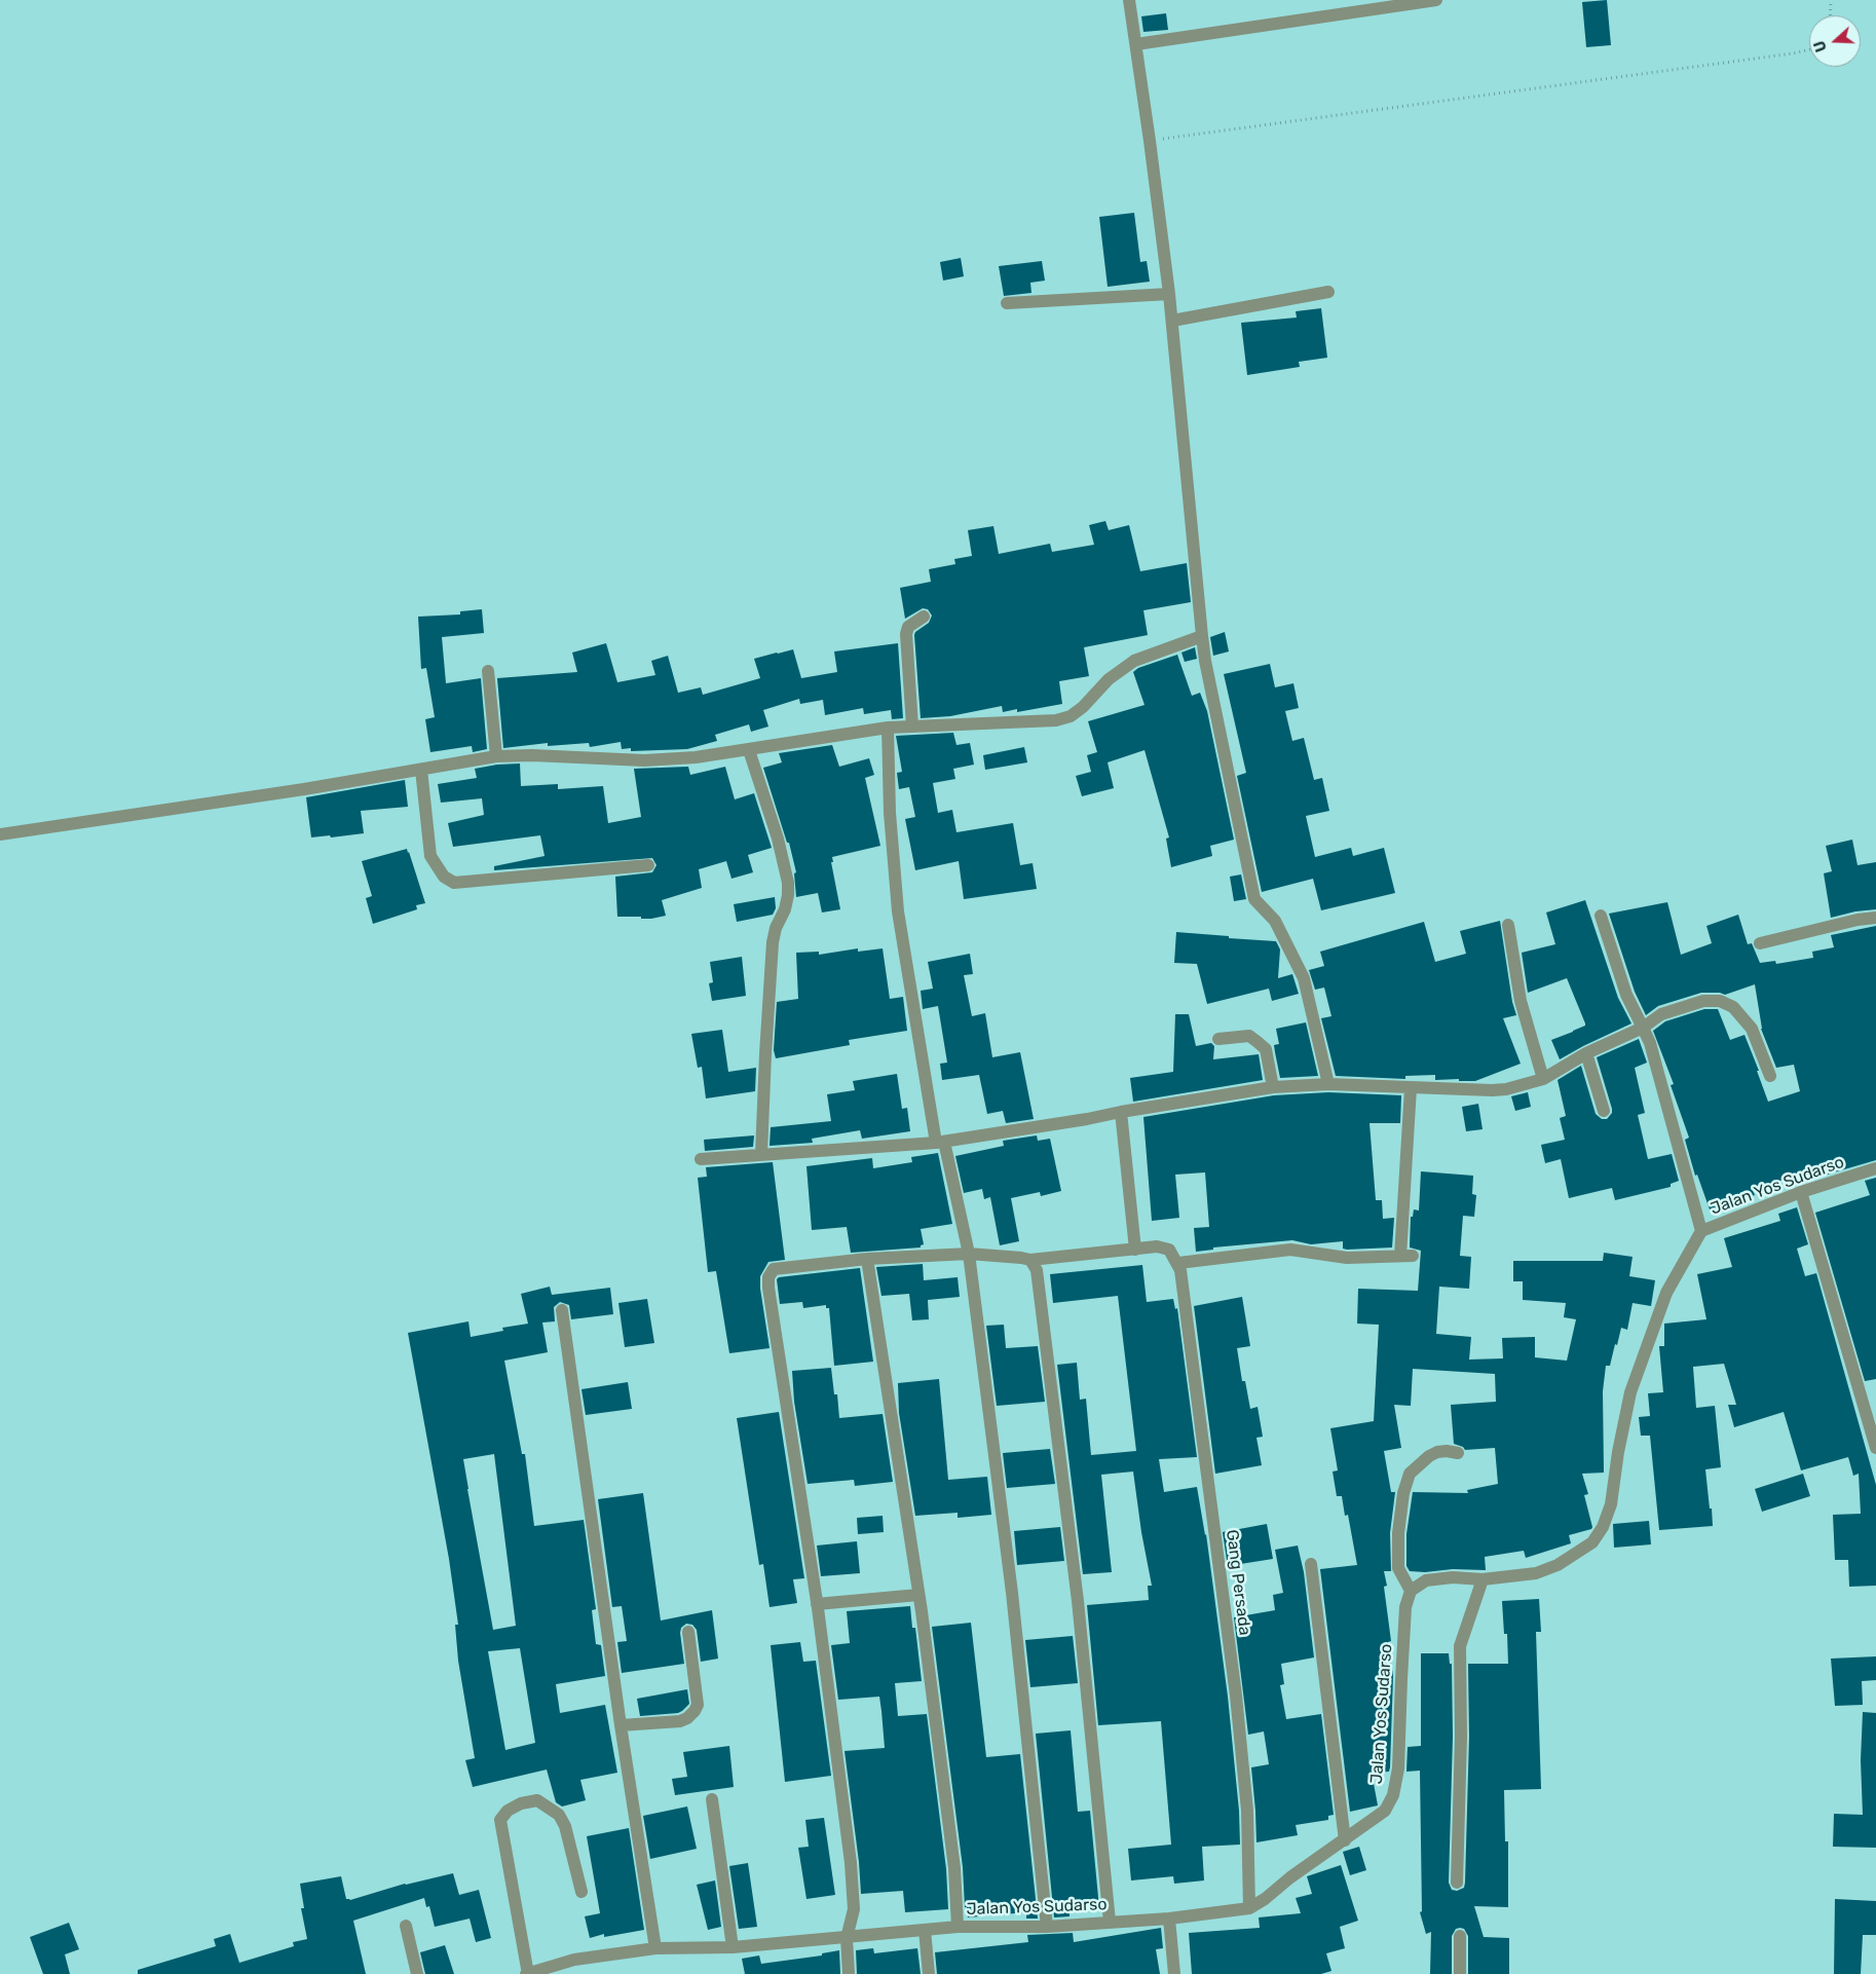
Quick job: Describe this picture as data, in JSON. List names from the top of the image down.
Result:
{
  "streets": {
    "street": ["Jalan Yos Sudarso", "Gang Persada"]
  },
  "crossings": [
    ["Jalan Yos Sudarso", "Gang Persada"]
  ],
  "north": "left"
}
